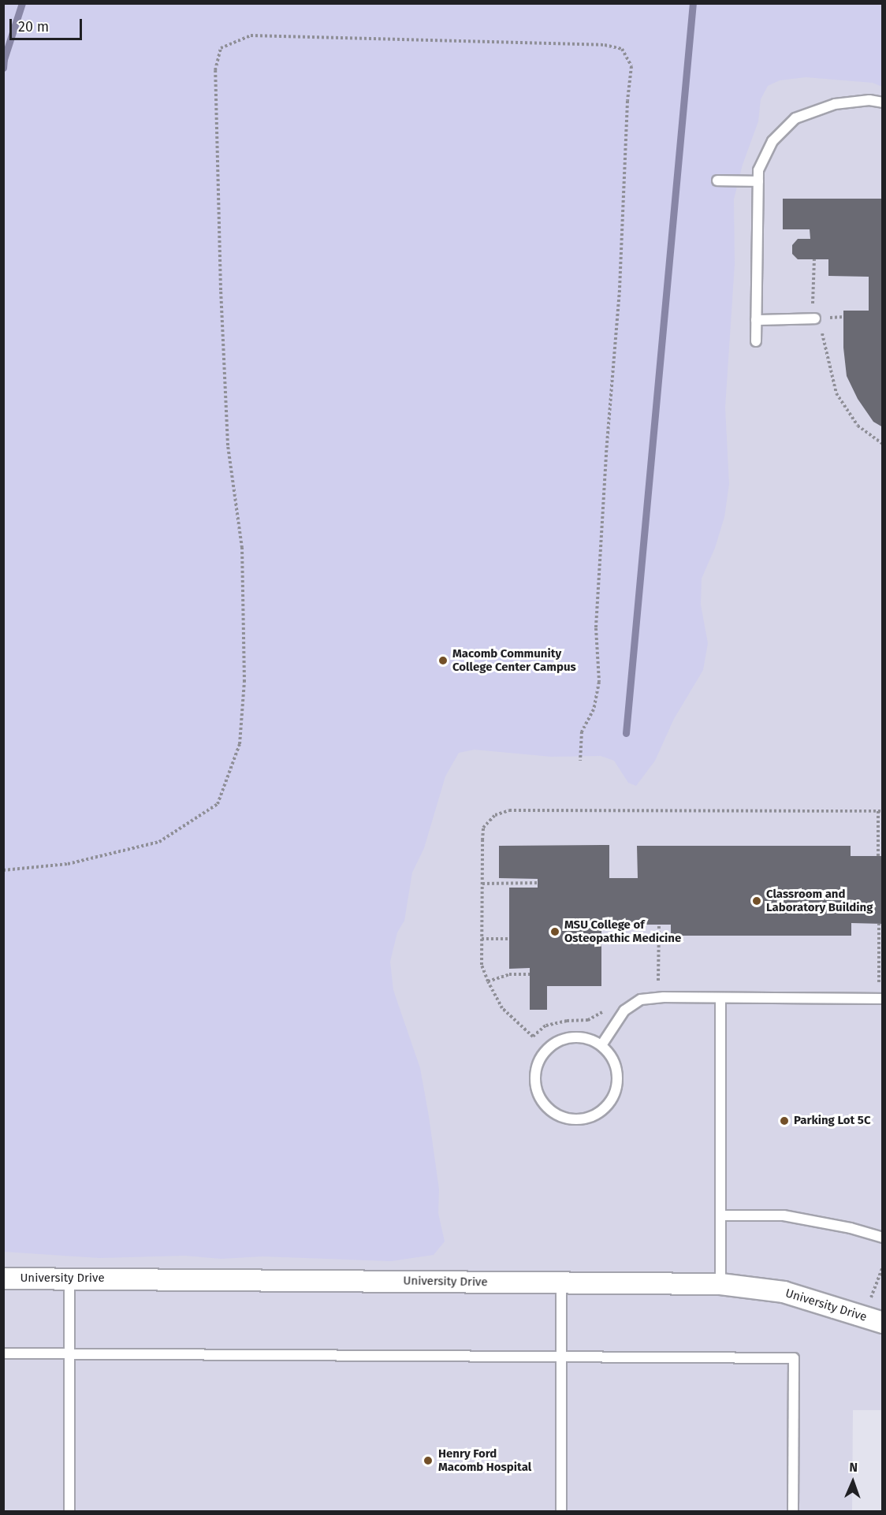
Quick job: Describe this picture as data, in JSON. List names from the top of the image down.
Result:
{
  "streets": {
    "street": ["University Drive"]
  },
  "places": [
    "Macomb Community College Center Campus",
    "Classroom and Laboratory Building",
    "MSU College of Osteopathic Medicine",
    "Parking Lot 5C",
    "Henry Ford Macomb Hospital"
  ],
  "scale_bar": "20 m",
  "north": "top"
}
